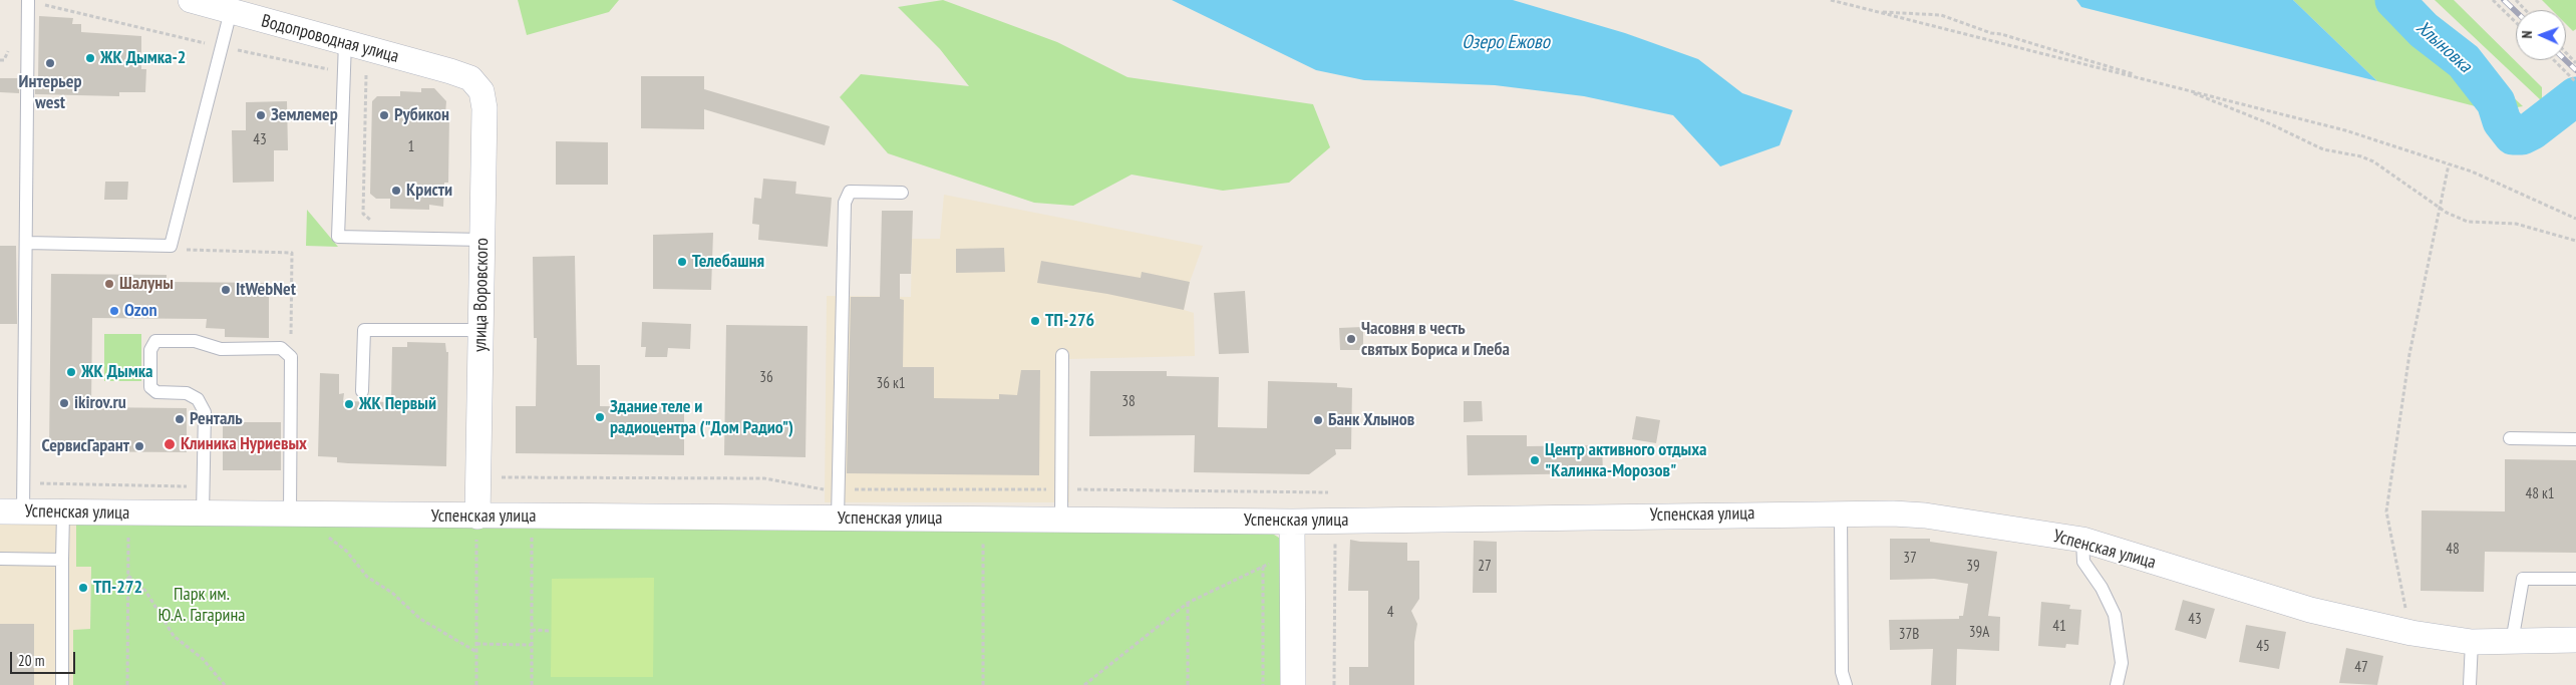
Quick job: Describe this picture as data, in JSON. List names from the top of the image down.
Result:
{
  "streets": {
    "street": ["Водопроводная улица", "улица Воровского", "Успенская улица"]
  },
  "crossings": [
    ["Водопроводная улица", "улица Воровского"],
    ["улица Воровского", "Успенская улица"]
  ],
  "water": ["Озеро Ежово", "Хлыновка"],
  "parks": ["Парк им. Ю.А. Гагарина"],
  "places": [
    "ЖК Дымка-2",
    "Интерьер west",
    "Землемер",
    "Рубикон",
    "Кристи",
    "Телебашня",
    "Шалуны",
    "ItWebNet",
    "Ozon",
    "ТП-276",
    "Часовня в честь святых Бориса и Глеба",
    "ЖК Дымка",
    "ikirov.ru",
    "ЖК Первый",
    "Здание теле и радиоцентра (\"Дом Радио\")",
    "Ренталь",
    "Банк Хлынов",
    "Клиника Нуриевых",
    "СервисГарант",
    "Центр активного отдыха \"Калинка-Морозов\"",
    "ТП-272"
  ],
  "house_numbers": [
    "43",
    "1",
    "36",
    "36 к1",
    "38",
    "48 к1",
    "48",
    "37",
    "27",
    "39",
    "4",
    "43",
    "41",
    "39А",
    "37В",
    "45",
    "47"
  ],
  "scale_bar": "20 m",
  "north": "left"
}
